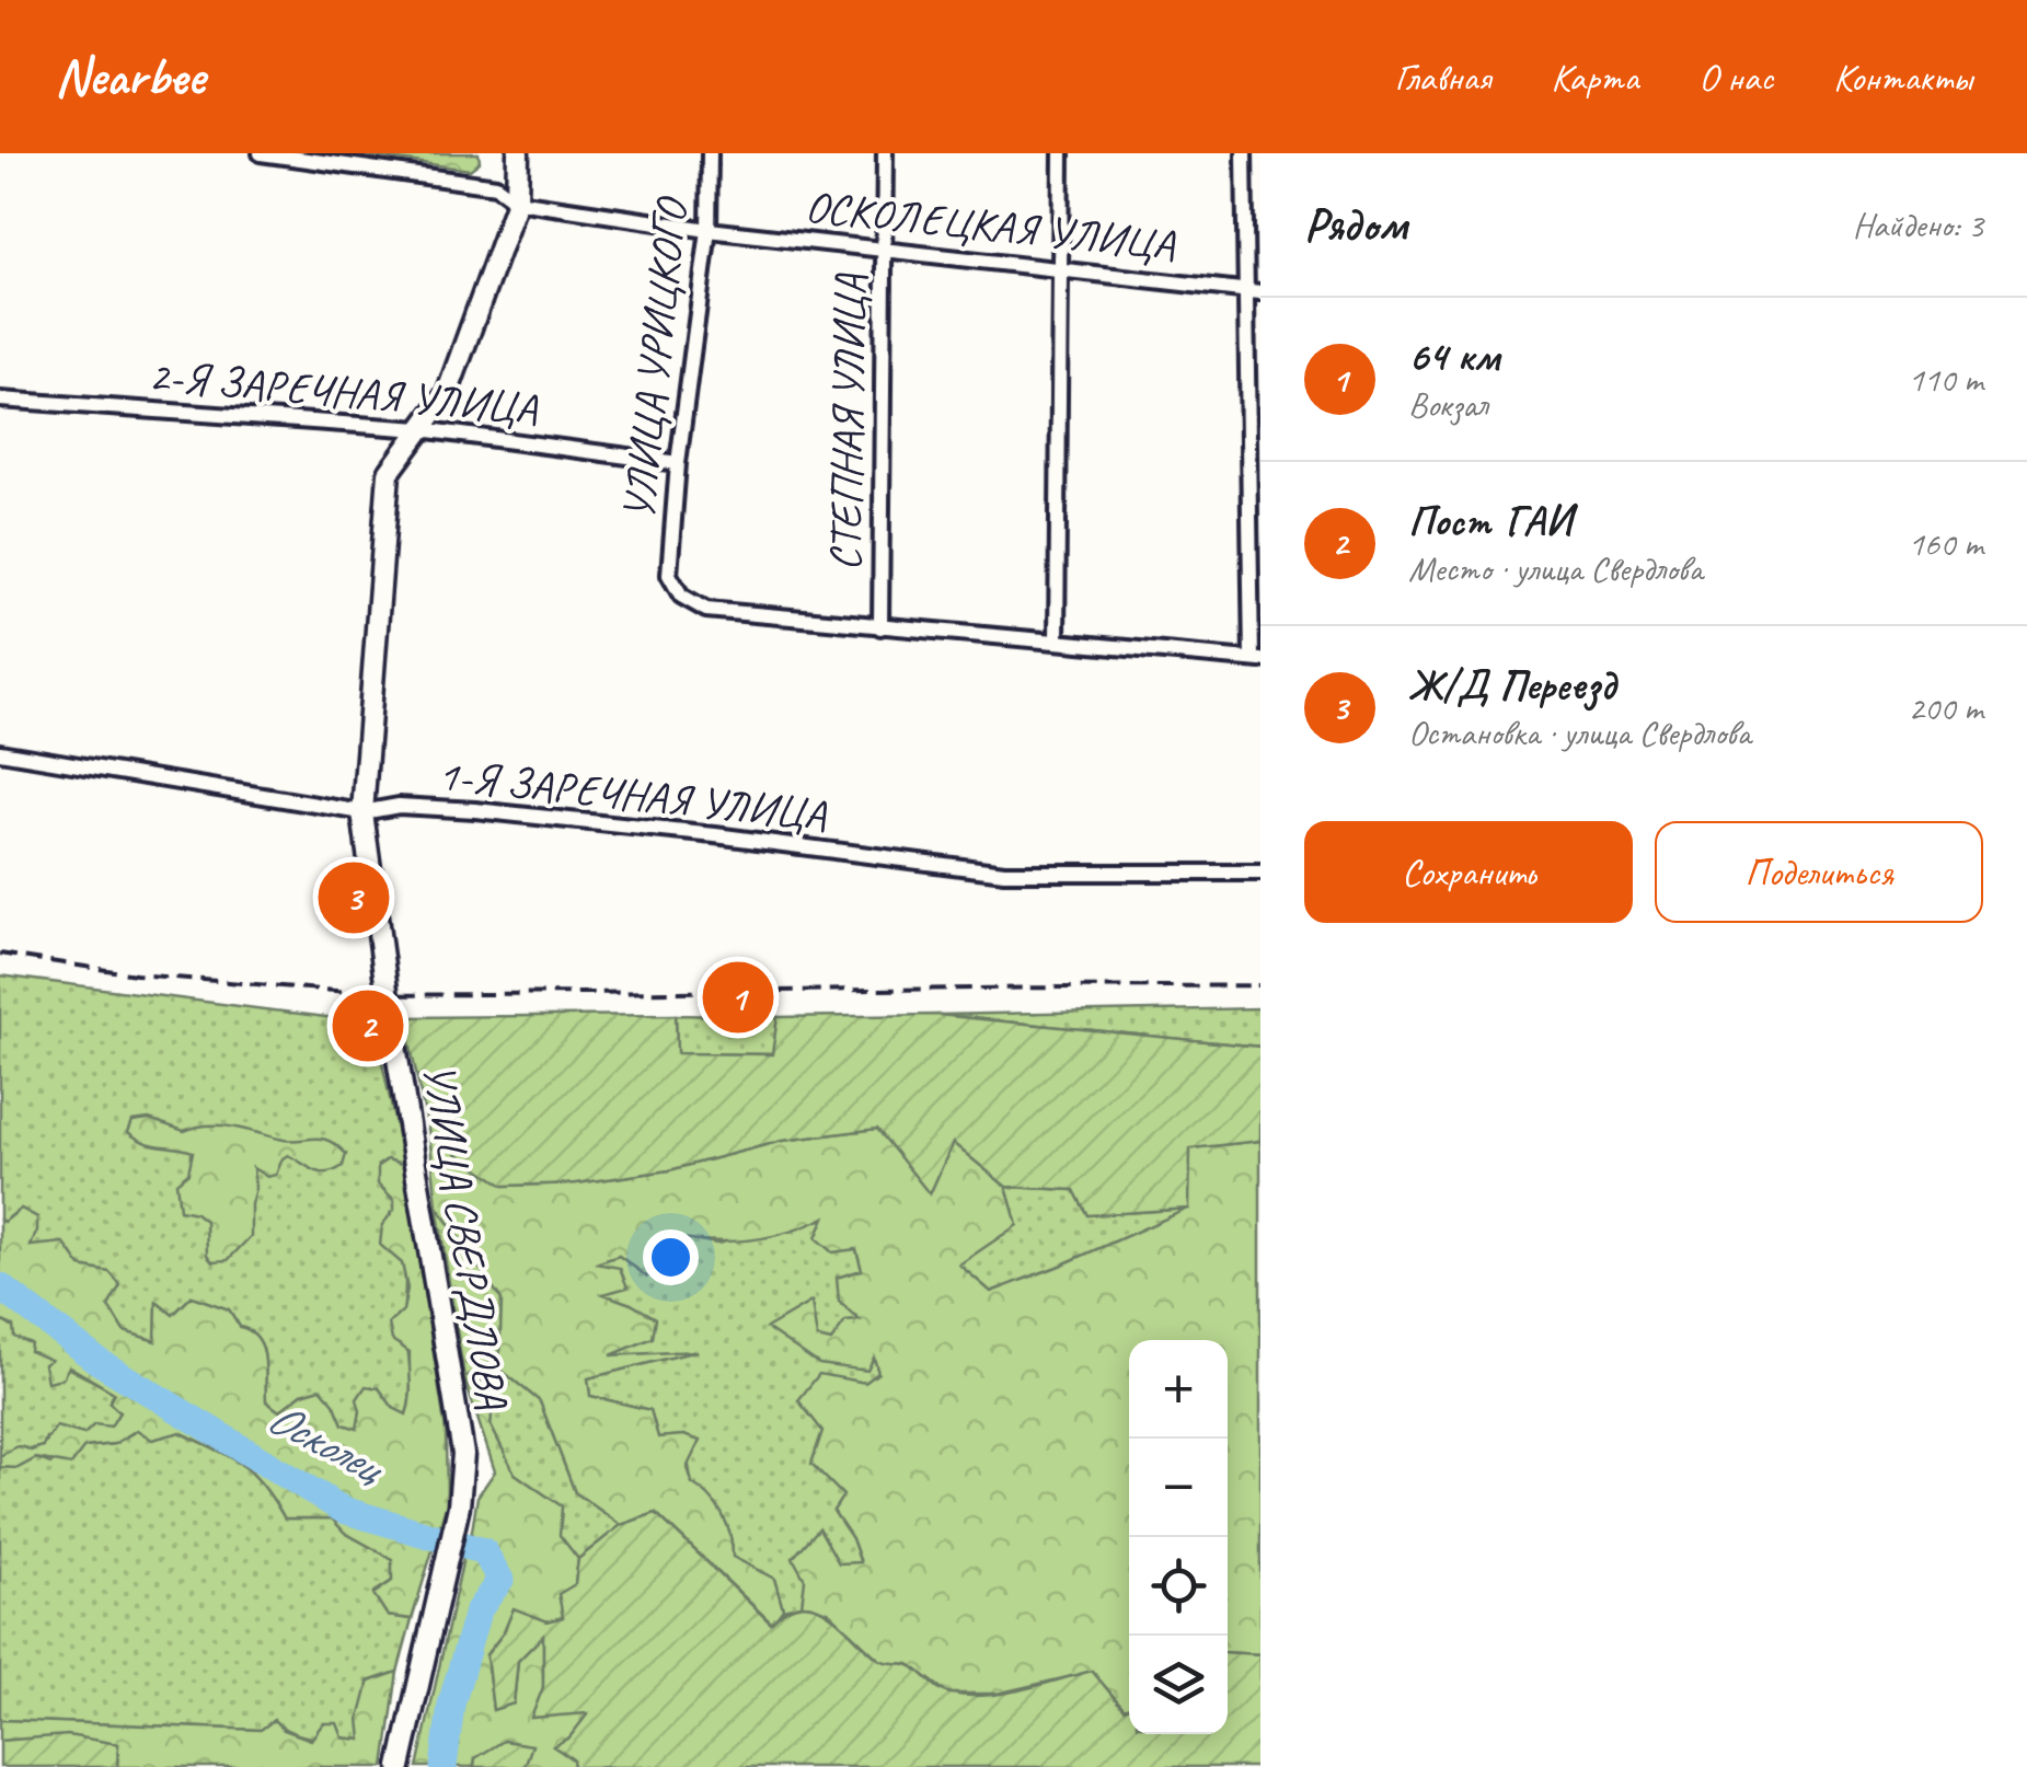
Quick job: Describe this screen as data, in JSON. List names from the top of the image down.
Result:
{
  "streets": {
    "main road": ["УЛИЦА СВЕРДЛОВА"],
    "street": [
      "ОСКОЛЕЦКАЯ УЛИЦА",
      "УЛИЦА УРИЦКОГО",
      "2-Я ЗАРЕЧНАЯ УЛИЦА",
      "СТЕПНАЯ УЛИЦА",
      "1-Я ЗАРЕЧНАЯ УЛИЦА"
    ]
  },
  "crossings": [
    ["ОСКОЛЕЦКАЯ УЛИЦА", "УЛИЦА УРИЦКОГО"],
    ["ОСКОЛЕЦКАЯ УЛИЦА", "СТЕПНАЯ УЛИЦА"],
    ["ОСКОЛЕЦКАЯ УЛИЦА", "УЛИЦА СВЕРДЛОВА"],
    ["УЛИЦА УРИЦКОГО", "2-Я ЗАРЕЧНАЯ УЛИЦА"],
    ["УЛИЦА УРИЦКОГО", "СТЕПНАЯ УЛИЦА"],
    ["2-Я ЗАРЕЧНАЯ УЛИЦА", "УЛИЦА СВЕРДЛОВА"],
    ["1-Я ЗАРЕЧНАЯ УЛИЦА", "УЛИЦА СВЕРДЛОВА"]
  ],
  "water": ["Осколец"],
  "page": {
    "header": "Nearbee",
    "nav": [
      "Главная",
      "Карта",
      "О нас",
      "Контакты"
    ],
    "heading": ["Рядом", "Найдено: 3"],
    "list": [
      {
        "mark": "1",
        "name": "64 км",
        "note": "Вокзал",
        "value": "110 m"
      },
      {
        "mark": "2",
        "name": "Пост ГАИ",
        "note": "Место · улица Свердлова",
        "value": "160 m"
      },
      {
        "mark": "3",
        "name": "Ж/Д Переезд",
        "note": "Остановка · улица Свердлова",
        "value": "200 m"
      }
    ],
    "buttons": ["Сохранить", "Поделиться"],
    "pins": ["3", "1", "2"],
    "map_buttons": ["+", "−"]
  }
}
